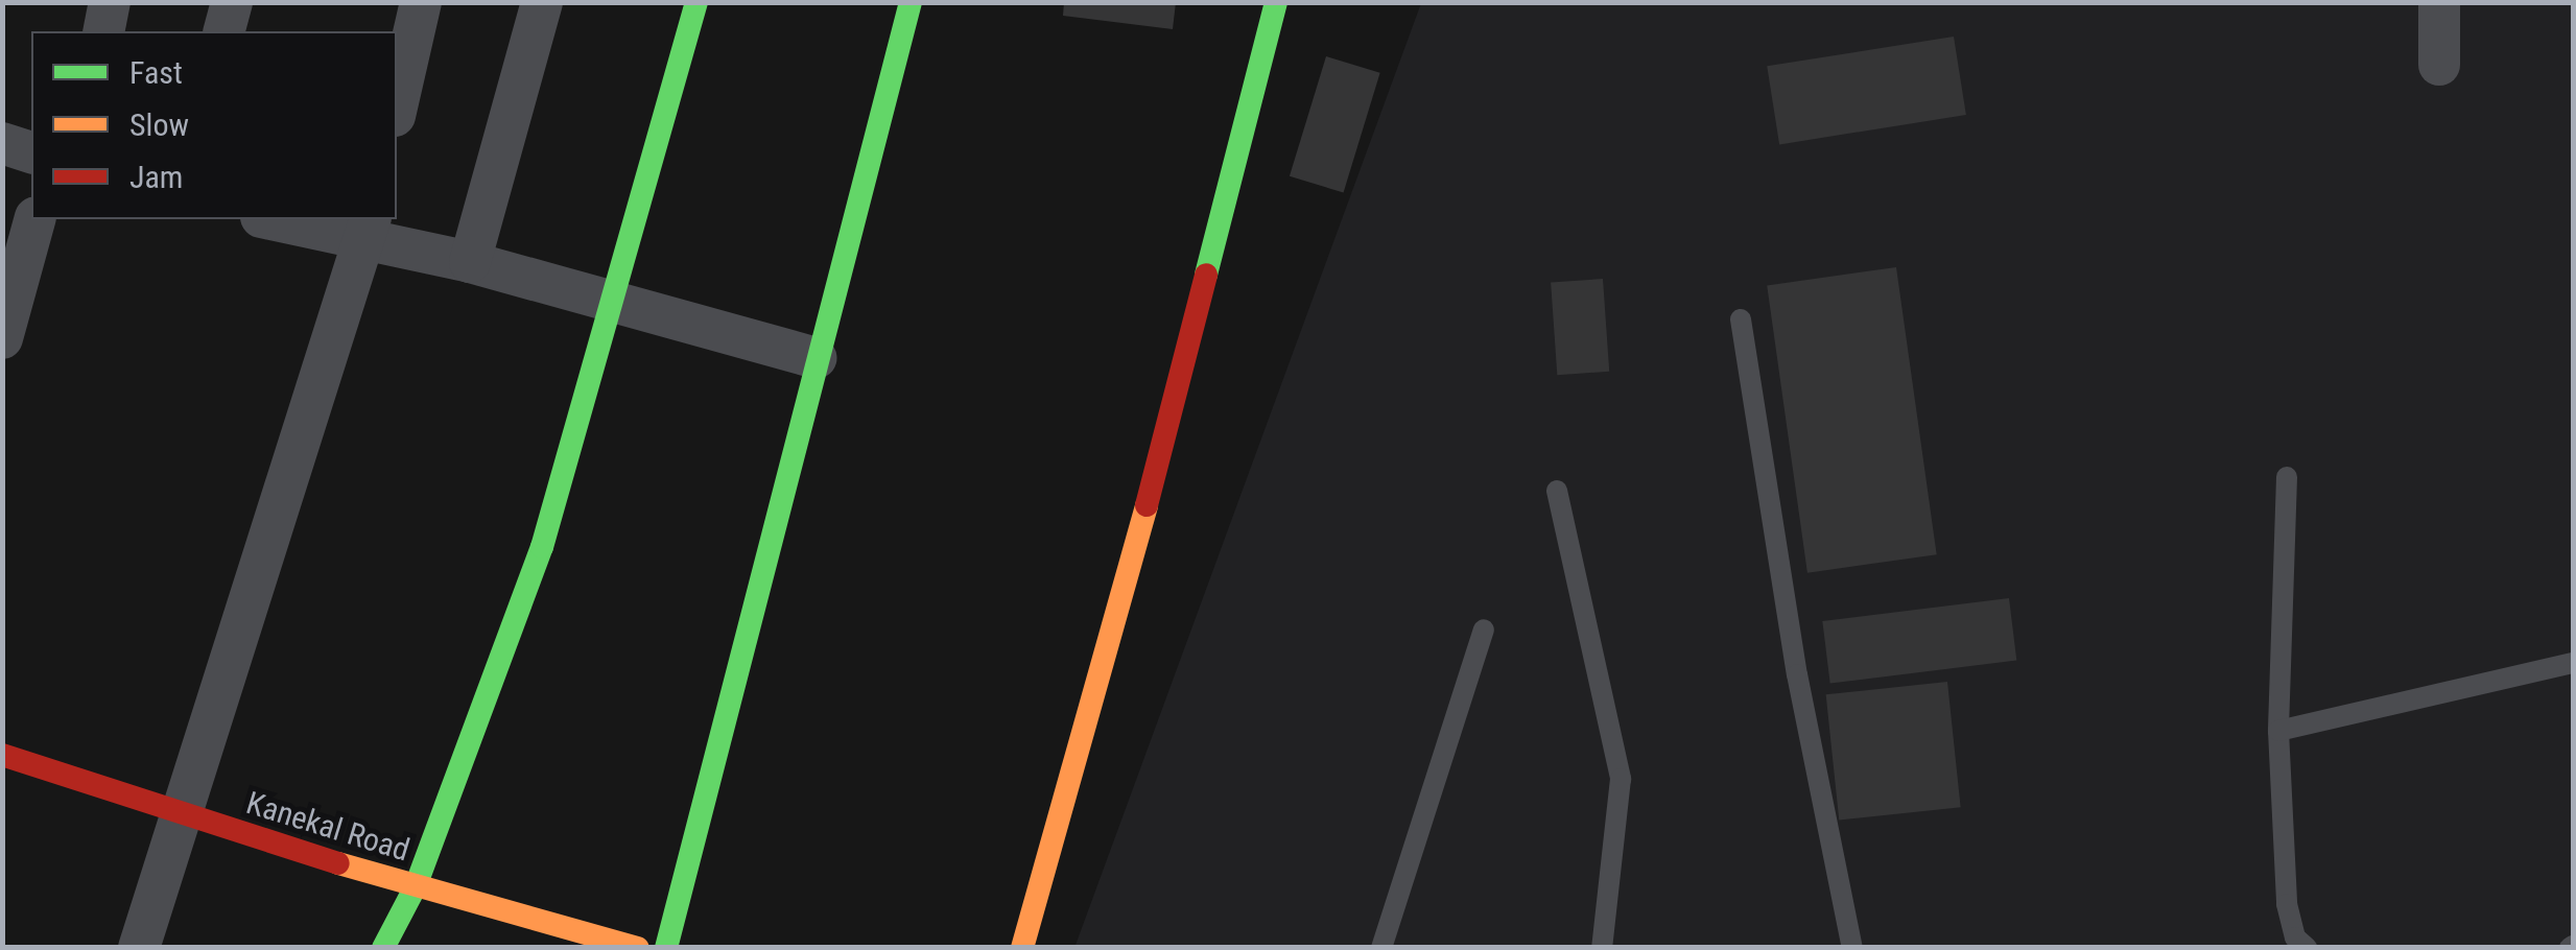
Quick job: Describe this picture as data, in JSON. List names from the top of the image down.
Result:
{
  "streets": {
    "street": ["Kanekal Road"]
  },
  "legend": ["Fast", "Slow", "Jam"]
}
